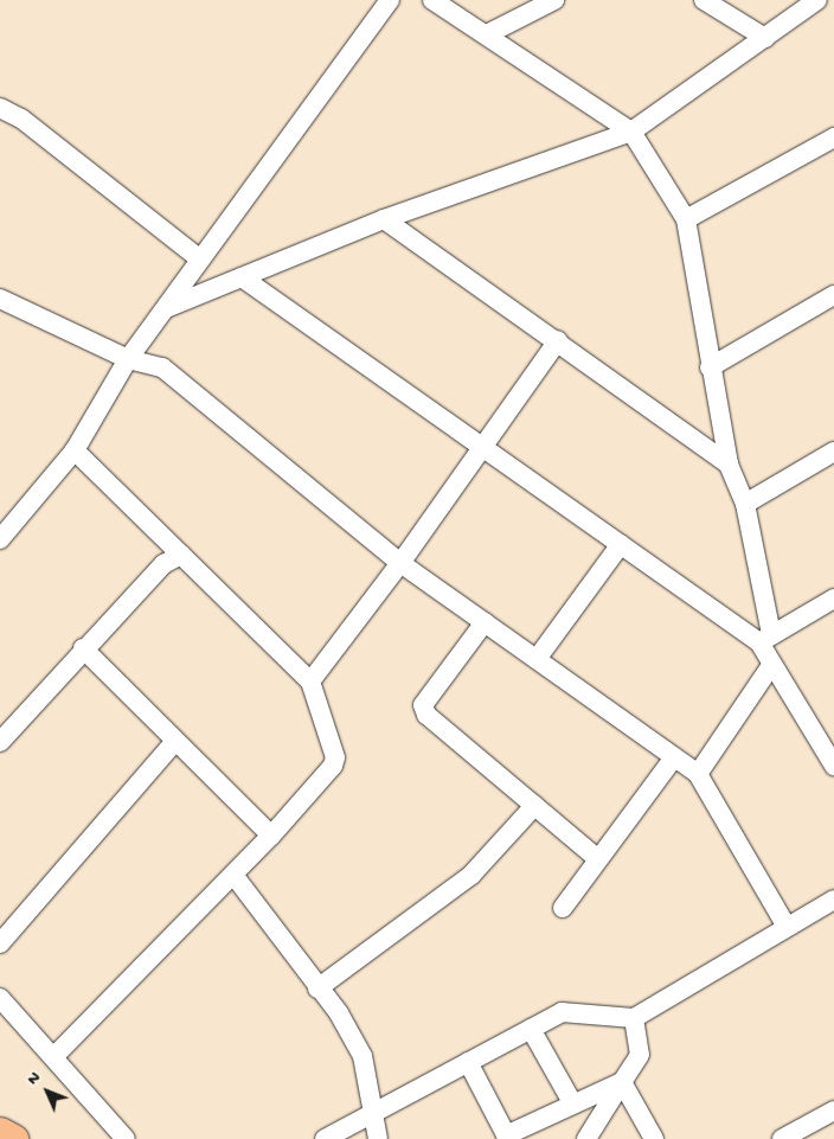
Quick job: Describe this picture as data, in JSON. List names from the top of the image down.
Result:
{
  "north": "top left"
}
